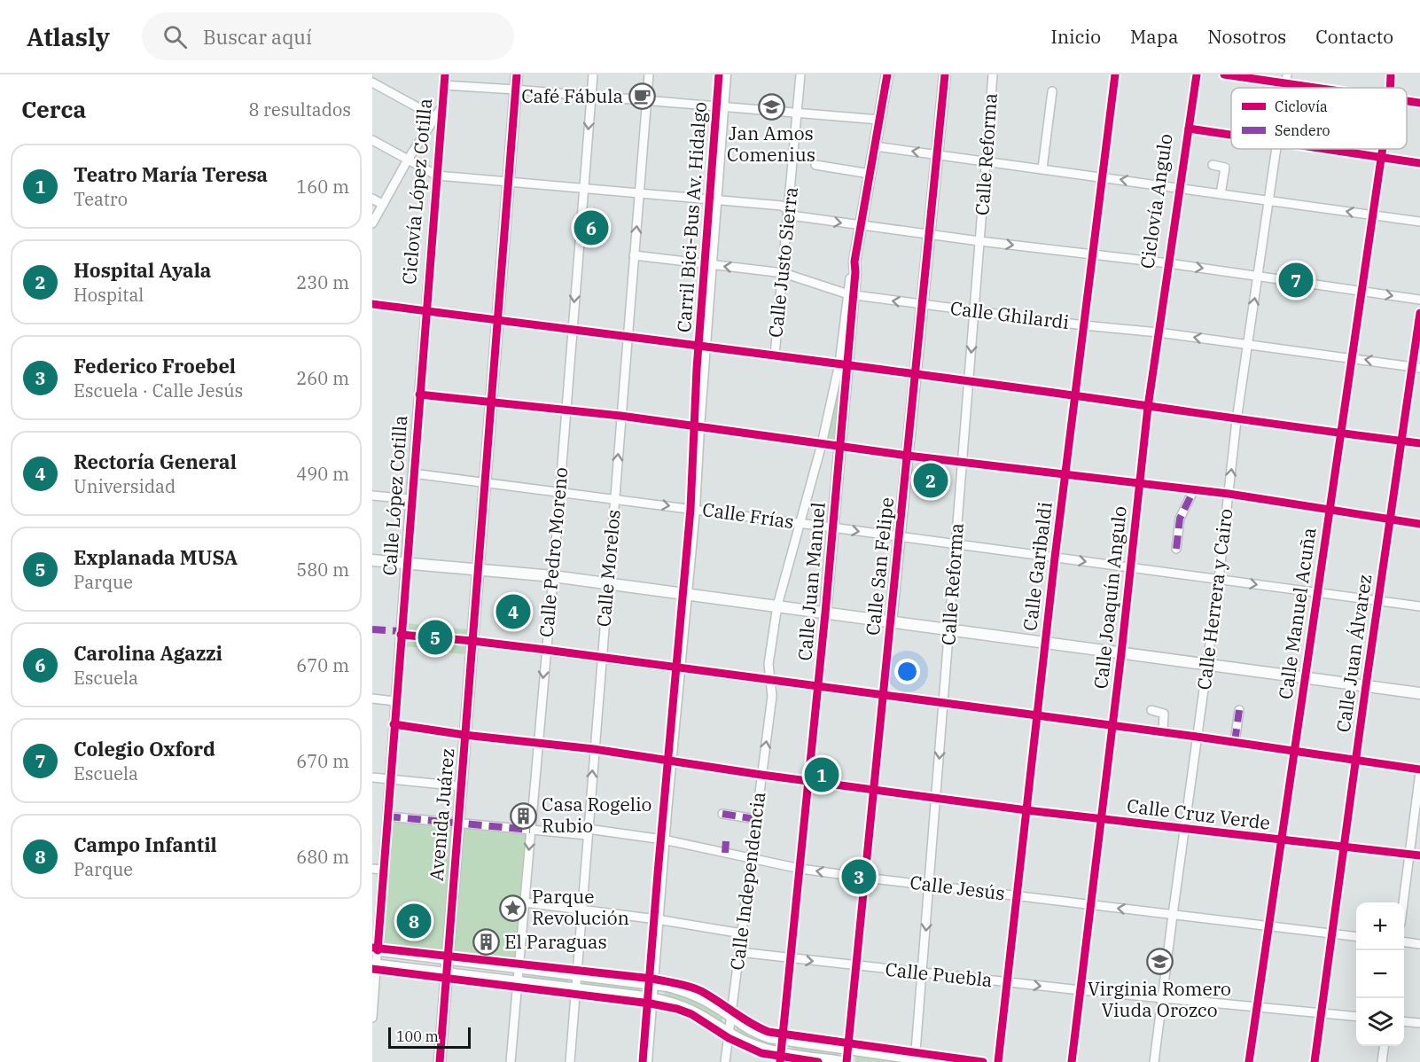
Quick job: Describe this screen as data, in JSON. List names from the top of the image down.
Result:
{
  "streets": {
    "main road": ["Calle San Felipe", "Calle Juan Manuel", "Avenida Juárez"],
    "street": [
      "Calle Reforma",
      "Calle Justo Sierra",
      "Calle Ghilardi",
      "Calle López Cotilla",
      "Calle Frías",
      "Calle Pedro Moreno",
      "Calle Garibaldi",
      "Calle Morelos",
      "Calle Joaquín Angulo",
      "Calle Herrera y Cairo",
      "Calle Manuel Acuña",
      "Calle Juan Álvarez",
      "Calle Cruz Verde",
      "Calle Independencia",
      "Calle Jesús",
      "Calle Puebla"
    ],
    "cycle path": ["Ciclovía López Cotilla", "Ciclovía Angulo", "Carril Bici-Bus Av. Hidalgo"]
  },
  "crossings": [
    ["Calle Reforma", "Calle Ghilardi"],
    ["Calle Reforma", "Calle Frías"],
    ["Calle Reforma", "Calle Cruz Verde"],
    ["Calle Reforma", "Calle Jesús"],
    ["Calle Reforma", "Calle Puebla"],
    ["Calle Justo Sierra", "Calle Ghilardi"],
    ["Calle Ghilardi", "Calle San Felipe"],
    ["Calle Ghilardi", "Calle Garibaldi"],
    ["Calle Ghilardi", "Calle Morelos"],
    ["Calle Ghilardi", "Calle Juan Manuel"],
    ["Calle Ghilardi", "Calle Joaquín Angulo"],
    ["Calle Ghilardi", "Calle Herrera y Cairo"],
    ["Calle Ghilardi", "Calle Manuel Acuña"],
    ["Calle Ghilardi", "Calle Juan Álvarez"],
    ["Calle López Cotilla", "Calle Frías"],
    ["Calle López Cotilla", "Calle Cruz Verde"],
    ["Calle López Cotilla", "Calle Jesús"],
    ["Calle Frías", "Calle Pedro Moreno"],
    ["Calle Frías", "Calle San Felipe"],
    ["Calle Frías", "Calle Garibaldi"],
    ["Calle Frías", "Calle Morelos"],
    ["Calle Frías", "Calle Juan Manuel"],
    ["Calle Frías", "Calle Joaquín Angulo"],
    ["Calle Frías", "Calle Herrera y Cairo"],
    ["Calle Frías", "Calle Manuel Acuña"],
    ["Calle Frías", "Calle Juan Álvarez"],
    ["Calle Frías", "Avenida Juárez"],
    ["Calle Frías", "Calle Independencia"],
    ["Calle Pedro Moreno", "Calle Cruz Verde"],
    ["Calle Pedro Moreno", "Calle Jesús"],
    ["Calle San Felipe", "Calle Cruz Verde"],
    ["Calle San Felipe", "Calle Jesús"],
    ["Calle San Felipe", "Calle Puebla"],
    ["Calle Garibaldi", "Calle Cruz Verde"],
    ["Calle Garibaldi", "Calle Jesús"],
    ["Calle Garibaldi", "Calle Puebla"],
    ["Calle Morelos", "Calle Cruz Verde"],
    ["Calle Morelos", "Calle Jesús"],
    ["Calle Juan Manuel", "Calle Cruz Verde"],
    ["Calle Juan Manuel", "Calle Independencia"],
    ["Calle Juan Manuel", "Calle Jesús"],
    ["Calle Juan Manuel", "Calle Puebla"],
    ["Calle Joaquín Angulo", "Calle Cruz Verde"],
    ["Calle Joaquín Angulo", "Calle Jesús"],
    ["Calle Joaquín Angulo", "Calle Puebla"],
    ["Calle Herrera y Cairo", "Calle Cruz Verde"],
    ["Calle Herrera y Cairo", "Calle Jesús"],
    ["Calle Herrera y Cairo", "Calle Puebla"],
    ["Calle Manuel Acuña", "Calle Cruz Verde"],
    ["Calle Manuel Acuña", "Calle Jesús"],
    ["Calle Manuel Acuña", "Calle Puebla"],
    ["Calle Juan Álvarez", "Calle Cruz Verde"],
    ["Calle Juan Álvarez", "Calle Jesús"],
    ["Calle Juan Álvarez", "Calle Puebla"],
    ["Avenida Juárez", "Calle Cruz Verde"],
    ["Avenida Juárez", "Calle Jesús"],
    ["Calle Cruz Verde", "Calle Independencia"],
    ["Calle Independencia", "Calle Jesús"],
    ["Calle Independencia", "Calle Puebla"]
  ],
  "one_way": ["Calle Pedro Moreno"],
  "places": {
    "cafe": ["Café Fábula"],
    "school or university": ["Jan Amos Comenius", "Virginia Romero Viuda Orozco"],
    "building": ["Casa Rogelio Rubio", "El Paraguas"],
    "place": ["Parque Revolución"]
  },
  "legend": ["Ciclovía", "Sendero"],
  "scale_bar": "100 m",
  "page": {
    "header": "Atlasly",
    "search": "Buscar aquí",
    "nav": [
      "Inicio",
      "Mapa",
      "Nosotros",
      "Contacto"
    ],
    "heading": ["Cerca", "8 resultados"],
    "list": [
      {
        "mark": "1",
        "name": "Teatro María Teresa",
        "note": "Teatro",
        "value": "160 m"
      },
      {
        "mark": "2",
        "name": "Hospital Ayala",
        "note": "Hospital",
        "value": "230 m"
      },
      {
        "mark": "3",
        "name": "Federico Froebel",
        "note": "Escuela · Calle Jesús",
        "value": "260 m"
      },
      {
        "mark": "4",
        "name": "Rectoría General",
        "note": "Universidad",
        "value": "490 m"
      },
      {
        "mark": "5",
        "name": "Explanada MUSA",
        "note": "Parque",
        "value": "580 m"
      },
      {
        "mark": "6",
        "name": "Carolina Agazzi",
        "note": "Escuela",
        "value": "670 m"
      },
      {
        "mark": "7",
        "name": "Colegio Oxford",
        "note": "Escuela",
        "value": "670 m"
      },
      {
        "mark": "8",
        "name": "Campo Infantil",
        "note": "Parque",
        "value": "680 m"
      }
    ],
    "pins": [
      "6",
      "7",
      "2",
      "4",
      "5",
      "1",
      "3",
      "8"
    ],
    "map_buttons": ["+", "−"],
    "scale": "100 m"
  }
}
